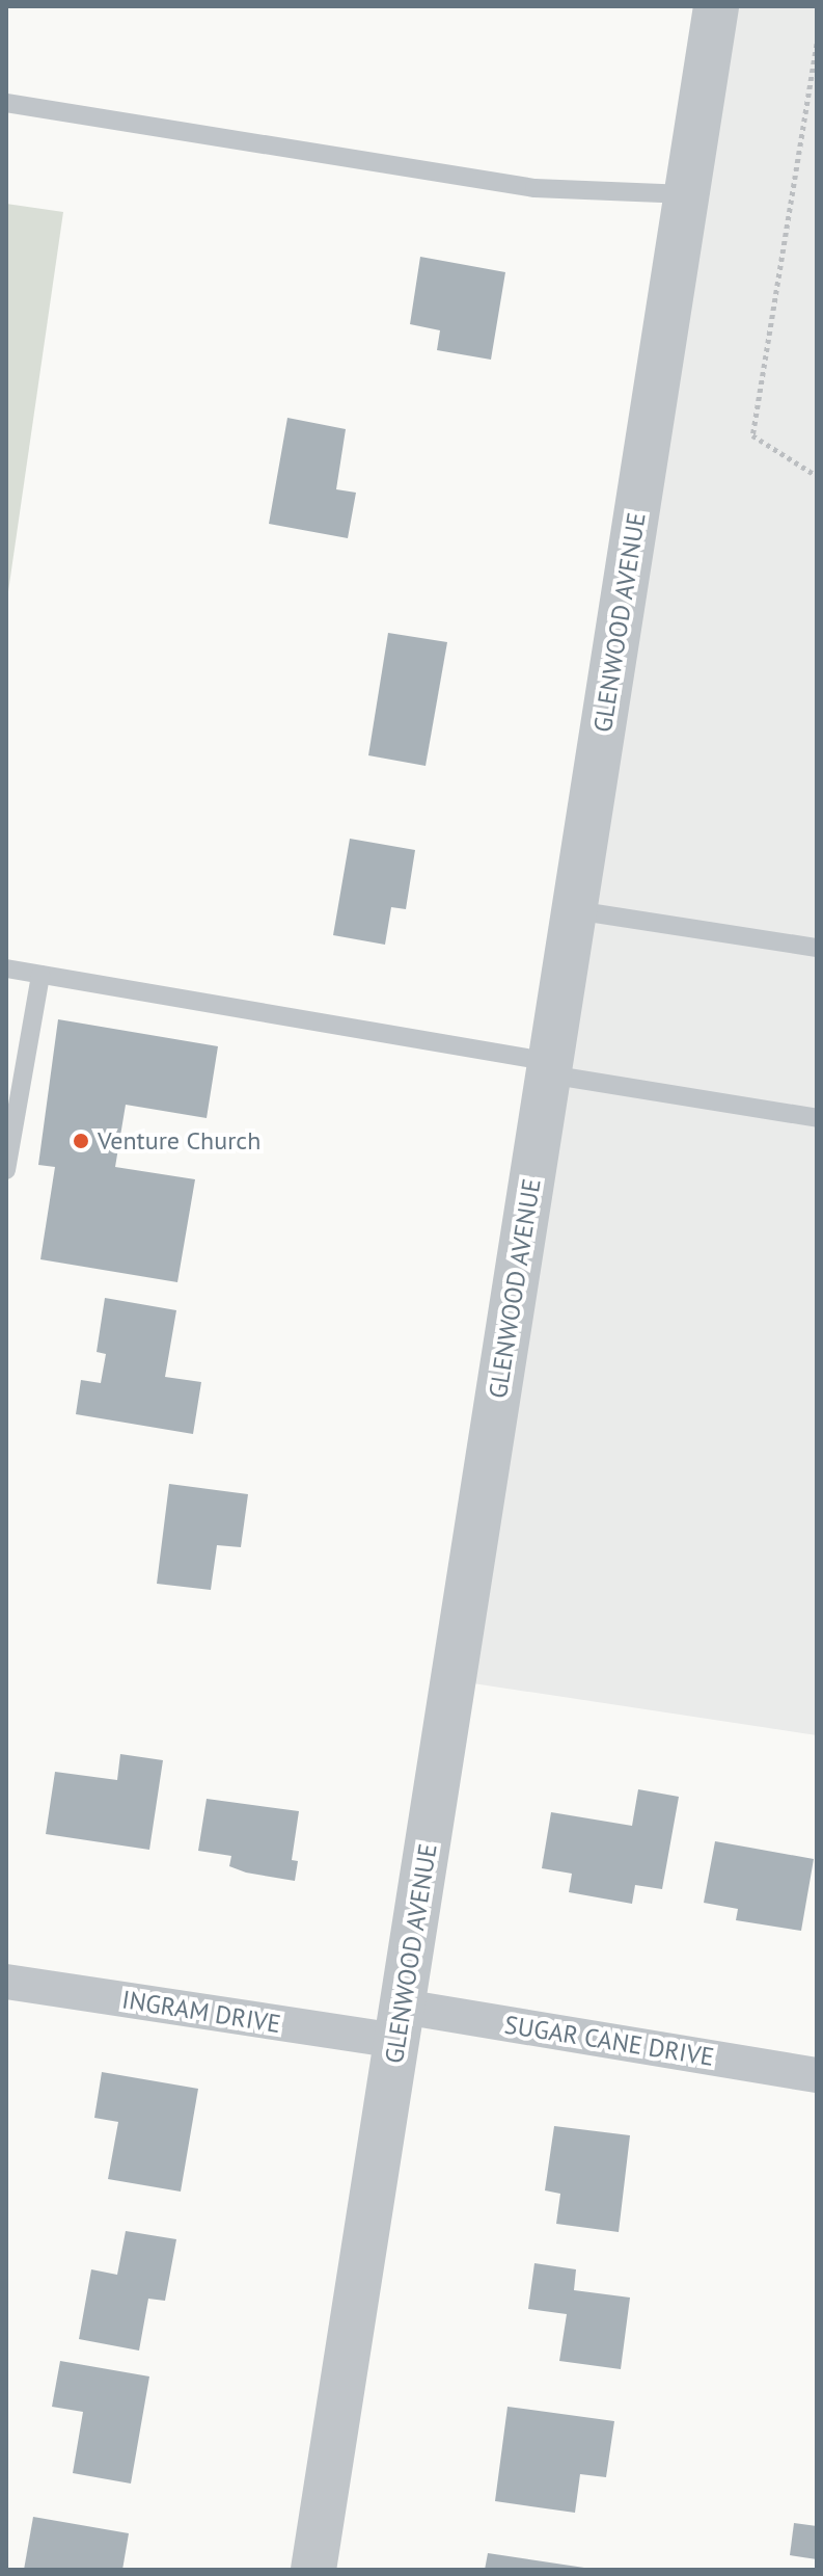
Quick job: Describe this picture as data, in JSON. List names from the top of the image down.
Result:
{
  "streets": {
    "street": ["GLENWOOD AVENUE", "INGRAM DRIVE", "SUGAR CANE DRIVE"]
  },
  "crossings": [
    ["GLENWOOD AVENUE", "INGRAM DRIVE"],
    ["GLENWOOD AVENUE", "SUGAR CANE DRIVE"],
    ["INGRAM DRIVE", "SUGAR CANE DRIVE"]
  ],
  "places": ["Venture Church"]
}
